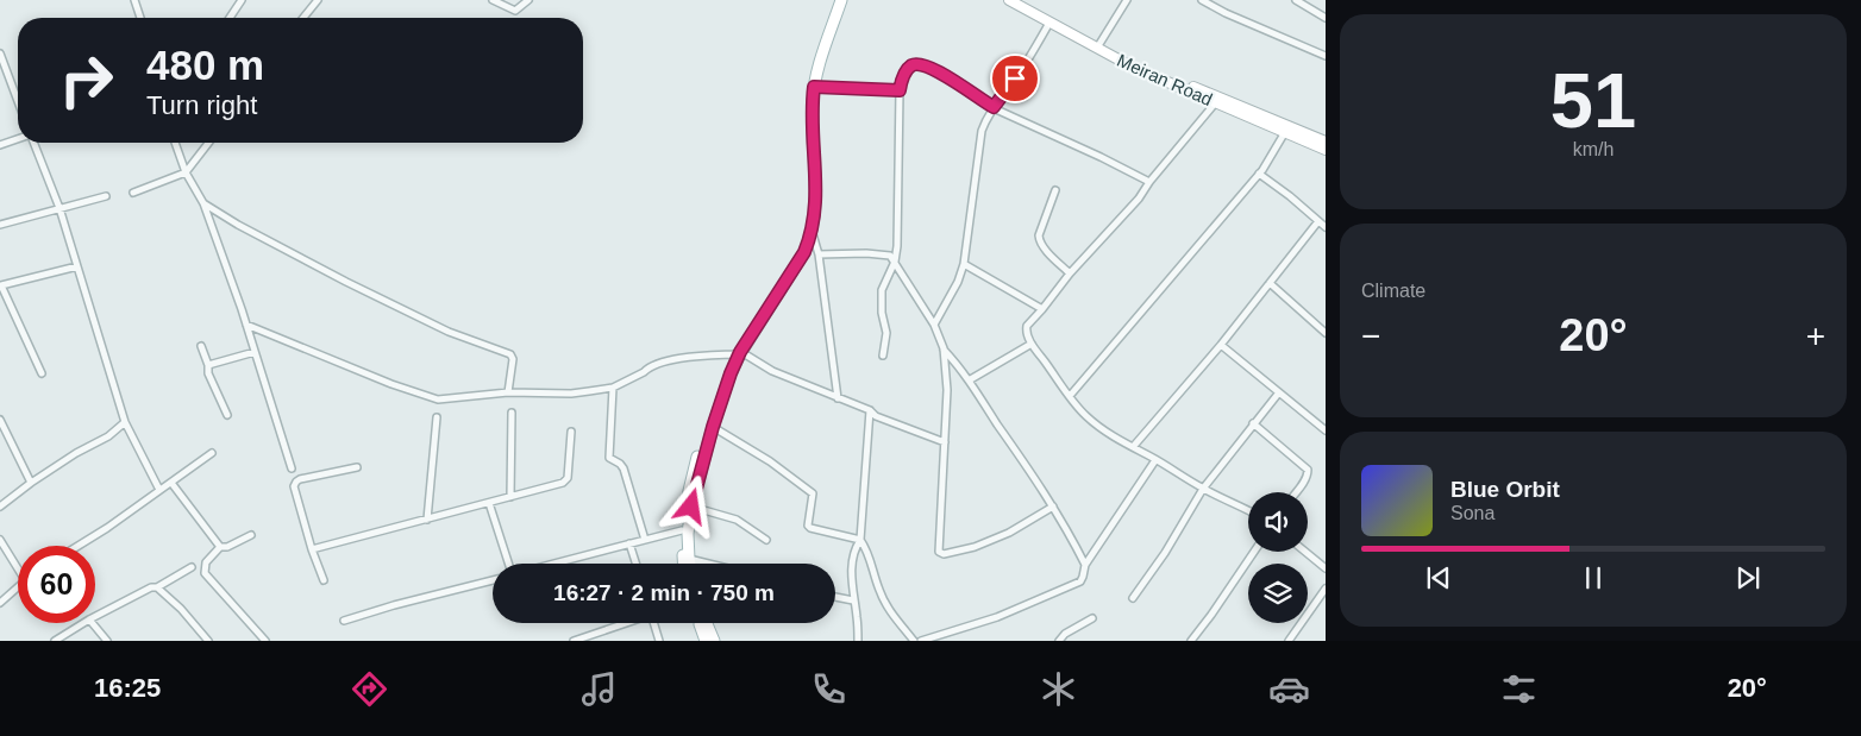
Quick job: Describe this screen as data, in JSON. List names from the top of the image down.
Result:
{
  "streets": {
    "main road": ["Meiran Road"]
  },
  "page": {
    "tile": [
      ["51", "km/h"],
      "Climate"
    ],
    "turn": ["480 m", "Turn right"],
    "heat": ["−", "20°", "+"],
    "song": ["Blue Orbit", "Sona"],
    "limit": "60",
    "trip": "16:27 · 2 min · 750 m",
    "tabs": ["16:25", "20°"]
  }
}
